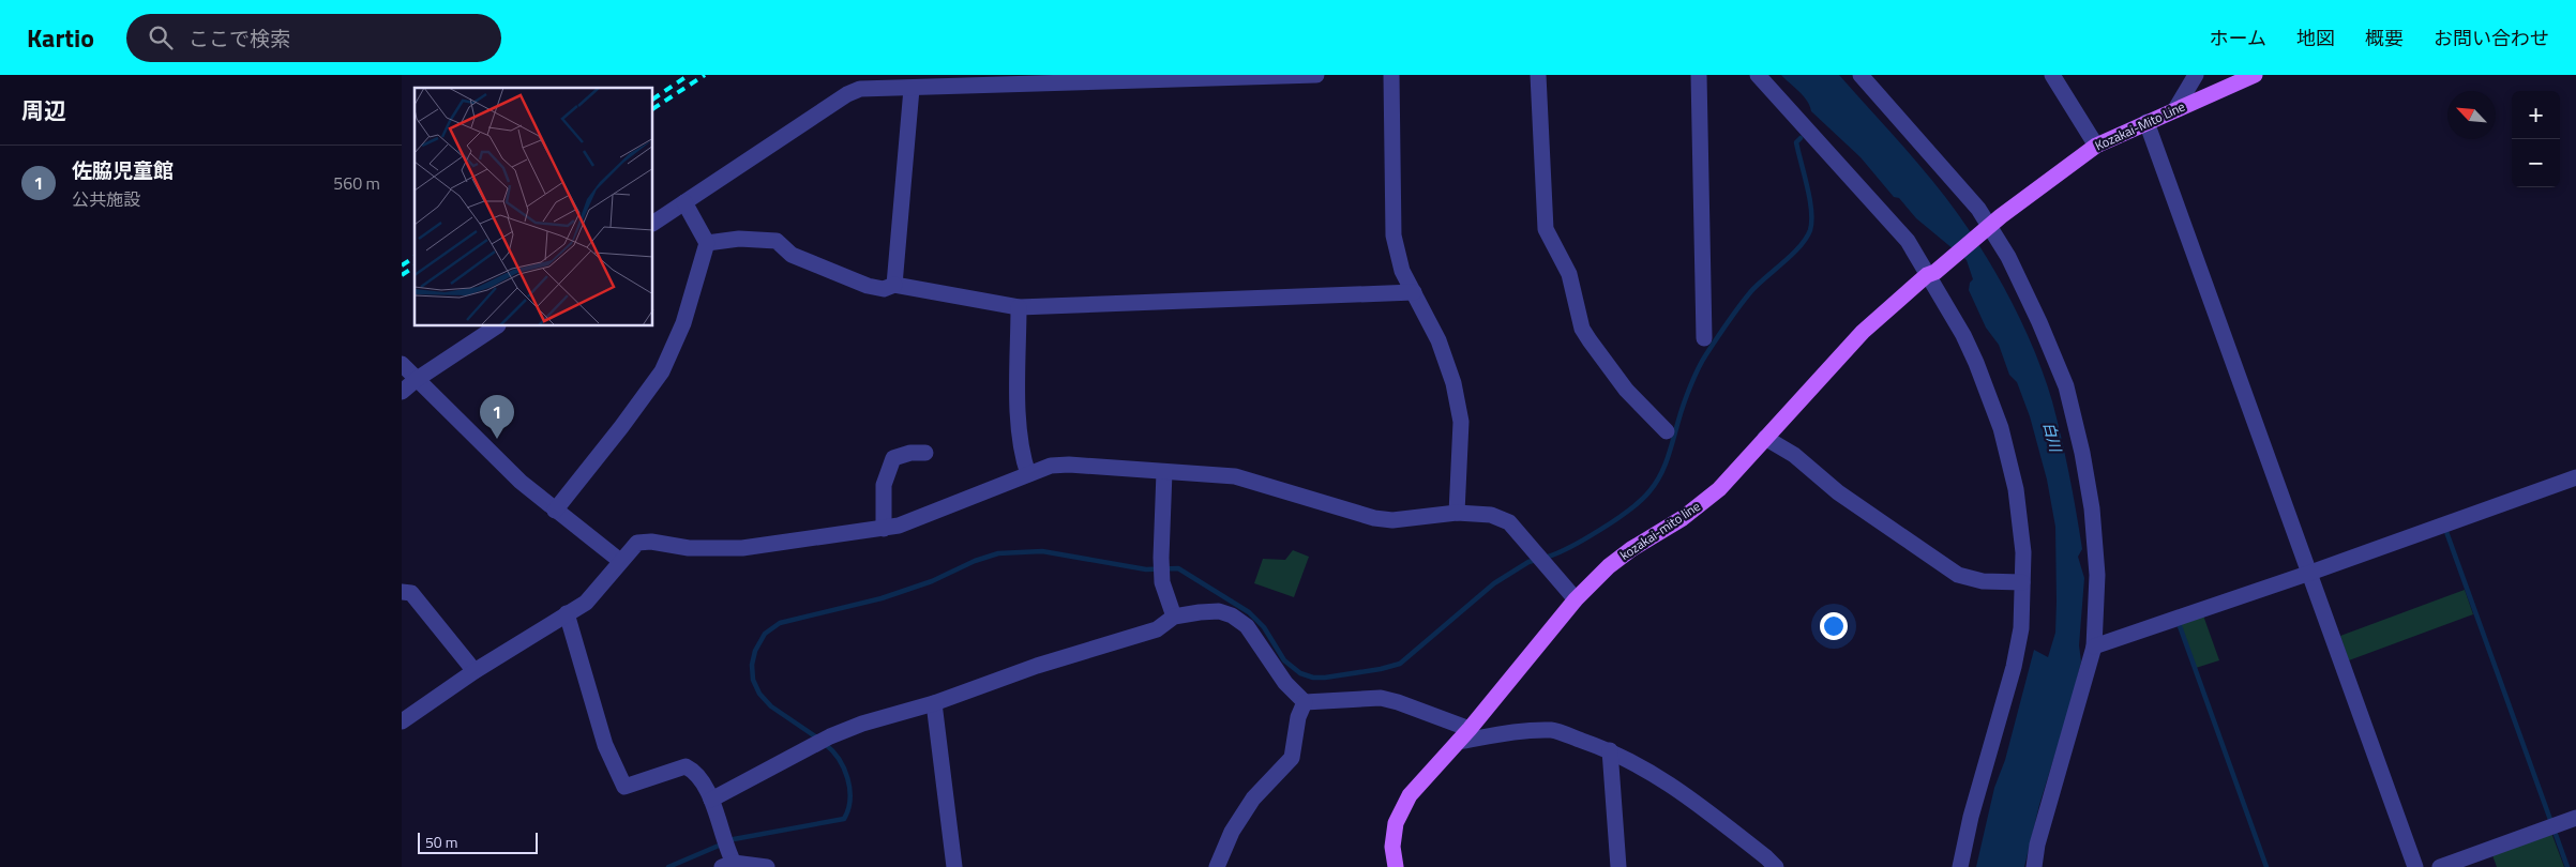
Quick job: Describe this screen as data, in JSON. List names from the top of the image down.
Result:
{
  "streets": {
    "main road": ["Kozakai-Mito Line", "kozakai-mito line"]
  },
  "crossings": [
    ["Kozakai-Mito Line", "kozakai-mito line"]
  ],
  "water": ["白川"],
  "scale_bar": "50 m",
  "north": "top left",
  "page": {
    "header": "Kartio",
    "search": "ここで検索",
    "nav": [
      "ホーム",
      "地図",
      "概要",
      "お問い合わせ"
    ],
    "heading": "周辺",
    "map_buttons": ["+", "−"],
    "list": [
      {
        "mark": "1",
        "name": "佐脇児童館",
        "note": "公共施設",
        "value": "560 m"
      }
    ],
    "pins": "1",
    "scale": "50 m"
  }
}
